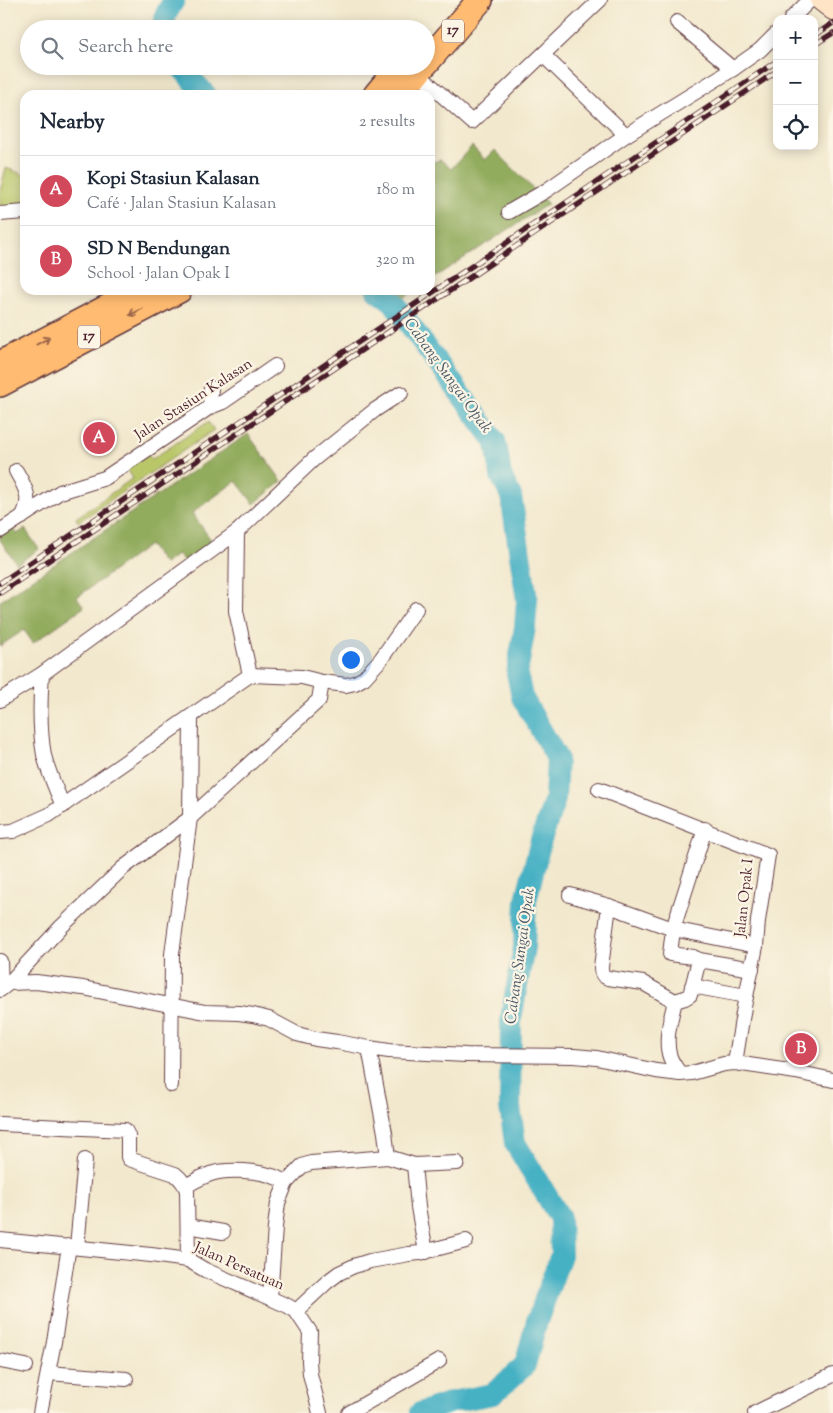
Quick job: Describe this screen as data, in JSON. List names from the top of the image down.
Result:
{
  "streets": {
    "highway": ["17"],
    "street": ["Jalan Stasiun Kalasan", "Jalan Opak I", "Jalan Persatuan"]
  },
  "water": ["Cabang Sungai Opak"],
  "page": {
    "map_buttons": ["+", "−"],
    "search": "Search here",
    "heading": ["Nearby", "2 results"],
    "list": [
      {
        "mark": "A",
        "name": "Kopi Stasiun Kalasan",
        "note": "Café · Jalan Stasiun Kalasan",
        "value": "180 m"
      },
      {
        "mark": "B",
        "name": "SD N Bendungan",
        "note": "School · Jalan Opak I",
        "value": "320 m"
      }
    ],
    "pins": ["A", "B"]
  }
}
